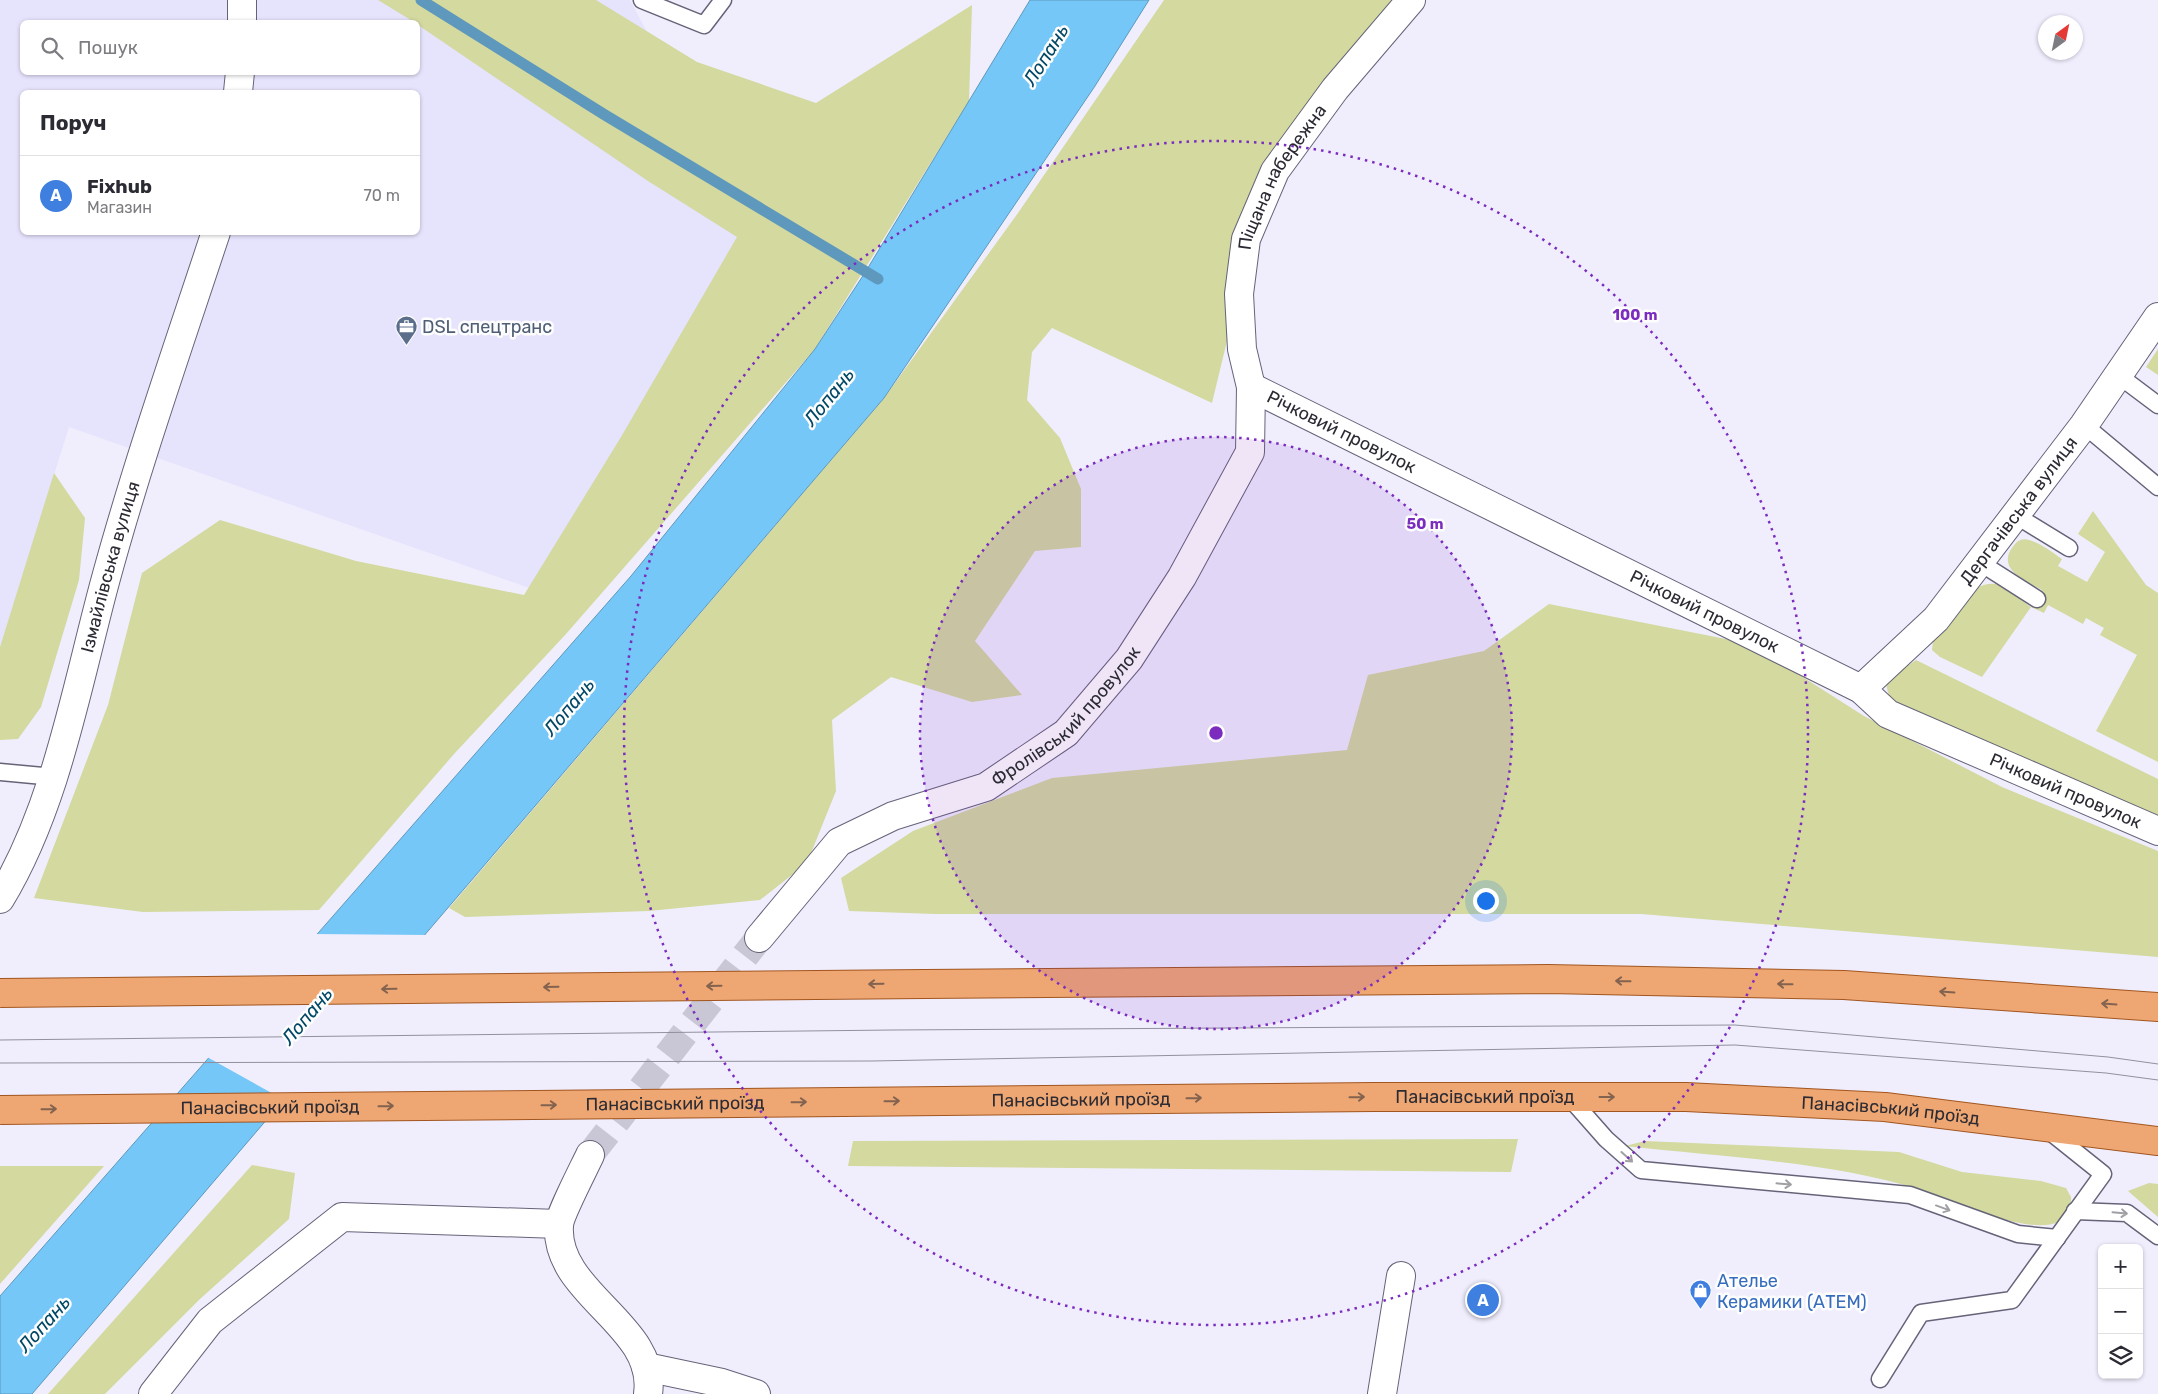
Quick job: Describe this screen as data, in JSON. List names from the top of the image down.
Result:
{
  "streets": {
    "main road": ["Панасівський проїзд"],
    "street": [
      "Піщана набережна",
      "Річковий провулок",
      "Дергачівська вулиця",
      "Ізмайлівська вулиця",
      "Фролівський провулок"
    ]
  },
  "crossings": [
    ["Піщана набережна", "Річковий провулок"],
    ["Піщана набережна", "Фролівський провулок"],
    ["Річковий провулок", "Дергачівська вулиця"],
    ["Річковий провулок", "Фролівський провулок"]
  ],
  "water": ["Лопань"],
  "places": {
    "office": ["DSL спецтранс"],
    "shop": ["Ателье Керамики (АТЕМ)"]
  },
  "north": "top right",
  "page": {
    "search": "Пошук",
    "heading": "Поруч",
    "list": [
      {
        "mark": "A",
        "name": "Fixhub",
        "note": "Магазин",
        "value": "70 m"
      }
    ],
    "map_buttons": ["+", "−"],
    "pins": "A"
  },
  "rings": ["100 m", "50 m"]
}
